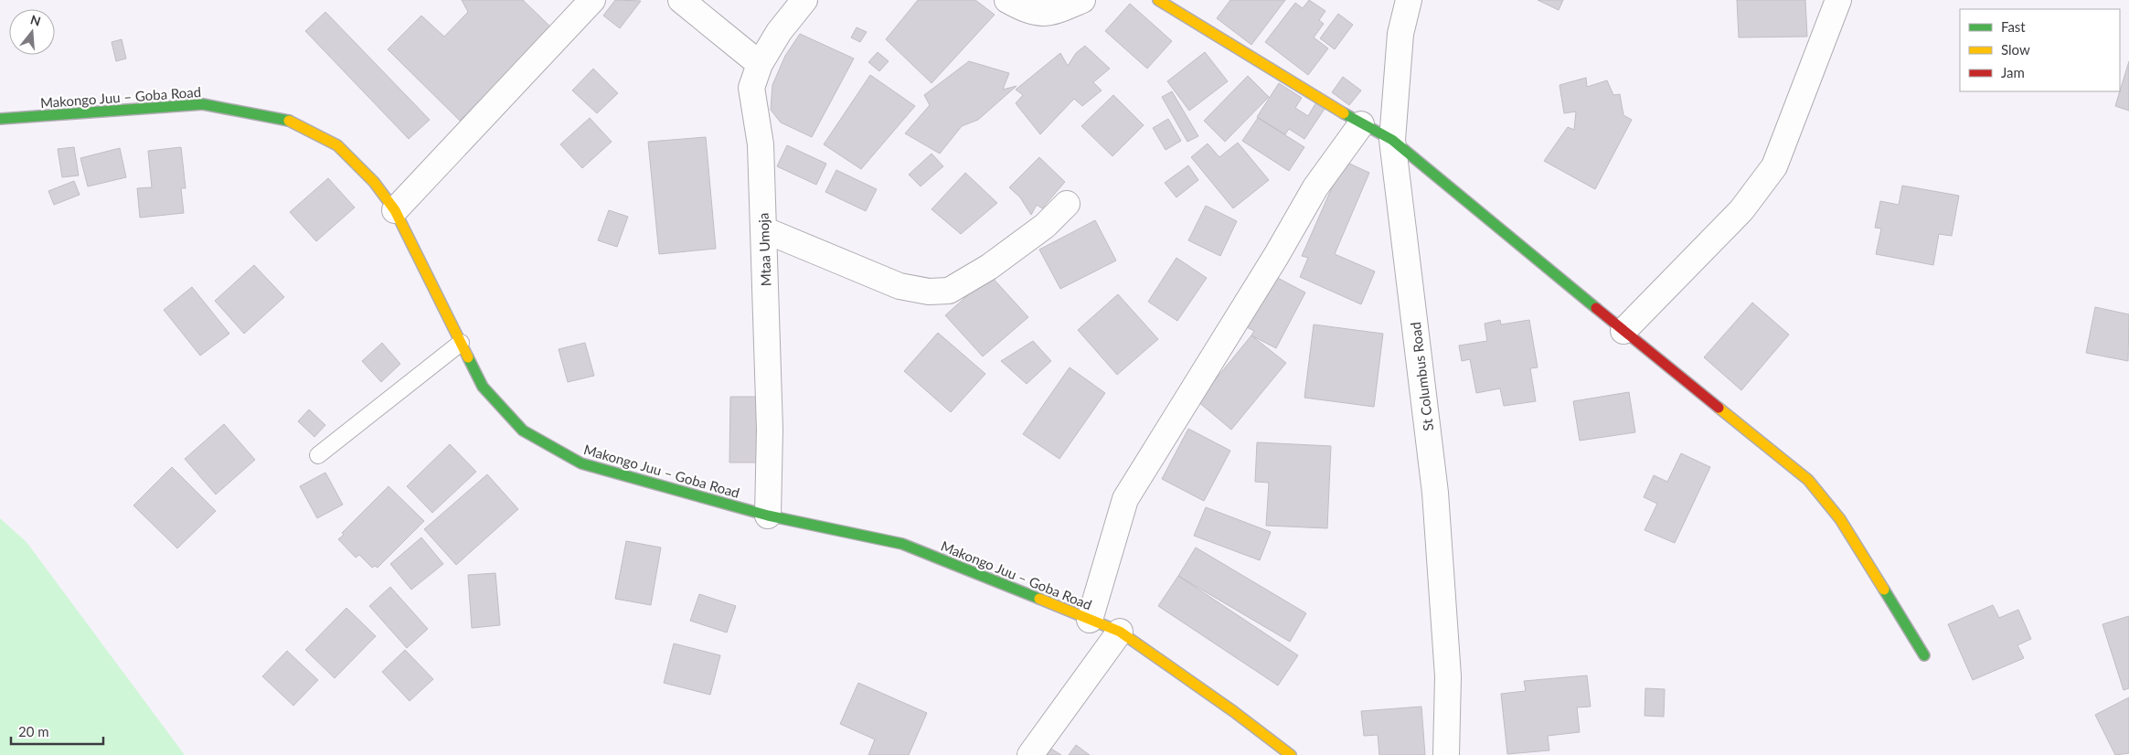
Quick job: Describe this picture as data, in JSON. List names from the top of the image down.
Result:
{
  "streets": {
    "street": ["Makongo Juu – Goba Road", "Mtaa Umoja", "St Columbus Road"]
  },
  "crossings": [
    ["Makongo Juu – Goba Road", "Mtaa Umoja"]
  ],
  "legend": ["Fast", "Slow", "Jam"],
  "scale_bar": "20 m",
  "north": "top"
}
